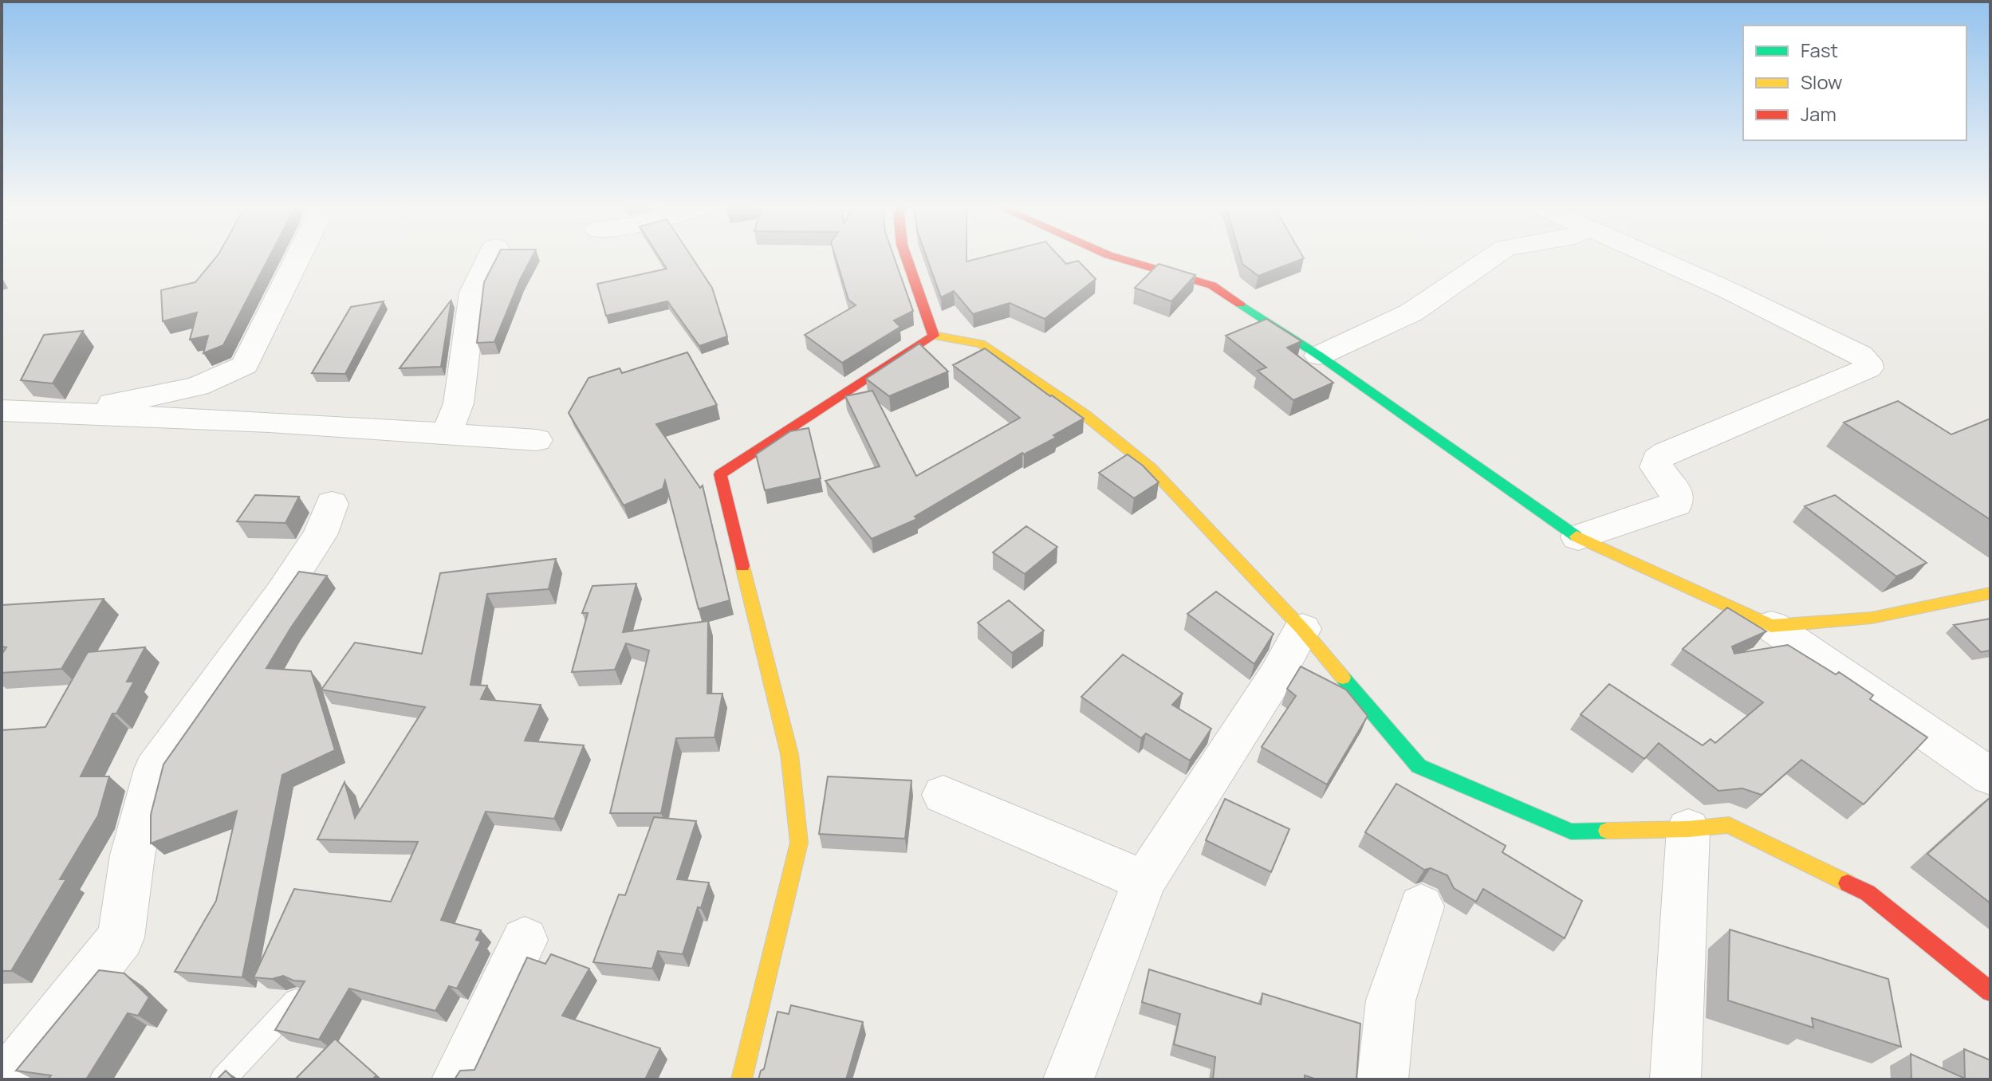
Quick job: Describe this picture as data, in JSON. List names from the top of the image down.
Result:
{
  "legend": ["Fast", "Slow", "Jam"]
}
